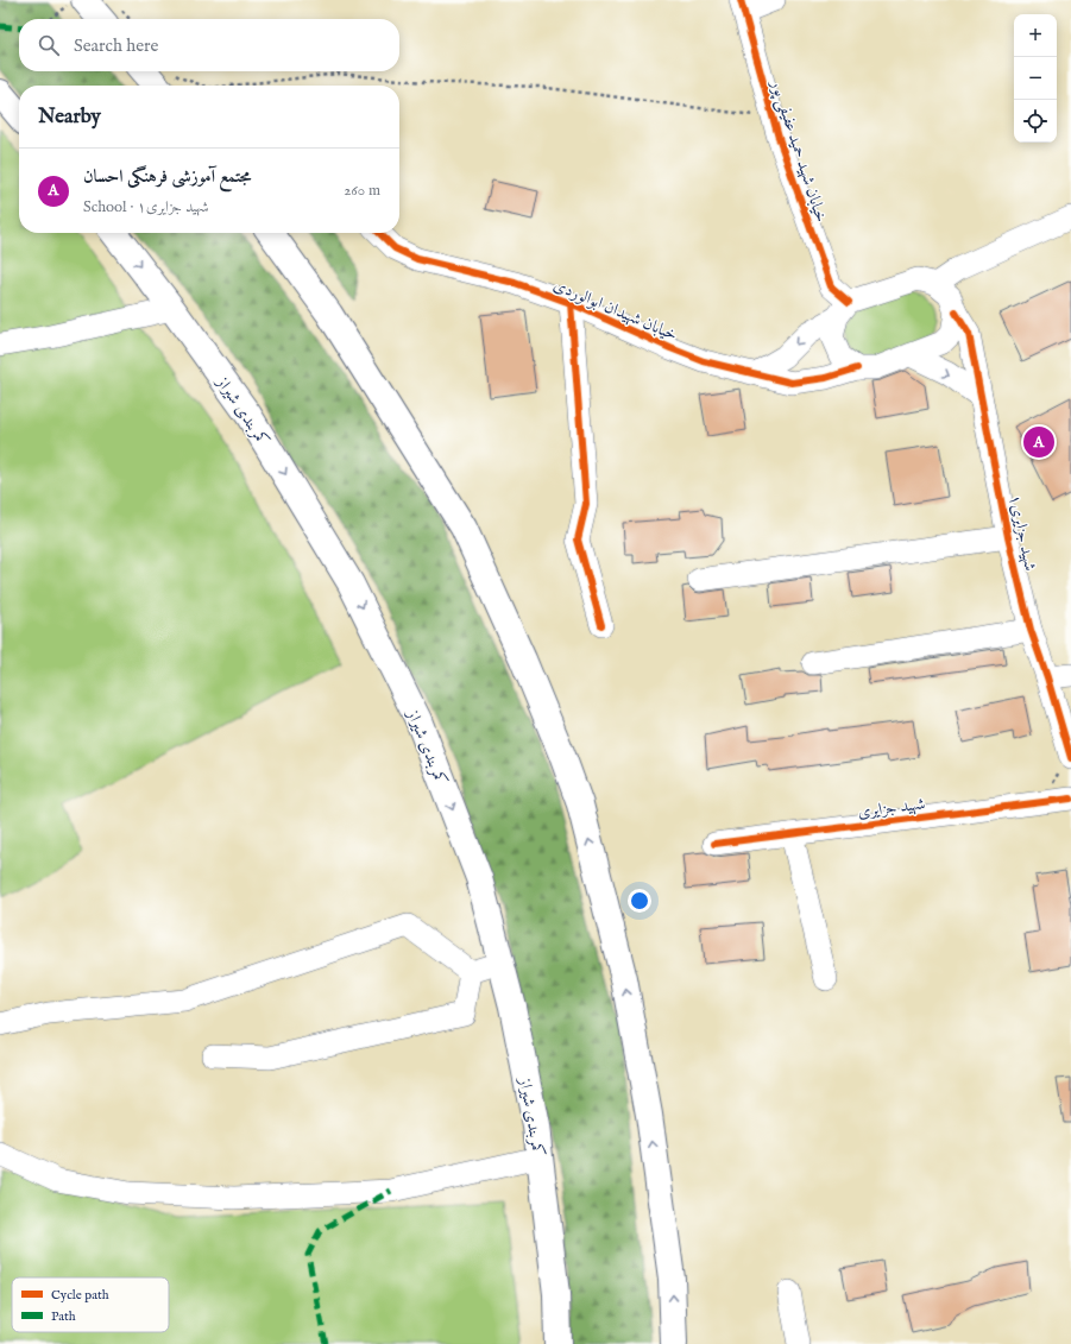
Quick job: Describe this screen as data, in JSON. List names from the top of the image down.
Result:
{
  "streets": {
    "highway": ["کمربندی شیراز"],
    "street": [
      "خیابان شهید حمید عفیفی پور",
      "خیابان شهیدان ابوالوردی",
      "شهید جزایری۱",
      "شهید جزایری"
    ]
  },
  "crossings": [
    ["خیابان شهیدان ابوالوردی", "شهید جزایری۱"]
  ],
  "legend": ["Cycle path", "Path"],
  "page": {
    "map_buttons": ["+", "−"],
    "search": "Search here",
    "heading": "Nearby",
    "list": [
      {
        "mark": "A",
        "name": "مجتمع آموزشی فرهنگی احسان",
        "note": "School · شهید جزایری۱",
        "value": "260 m"
      }
    ],
    "pins": "A"
  }
}
